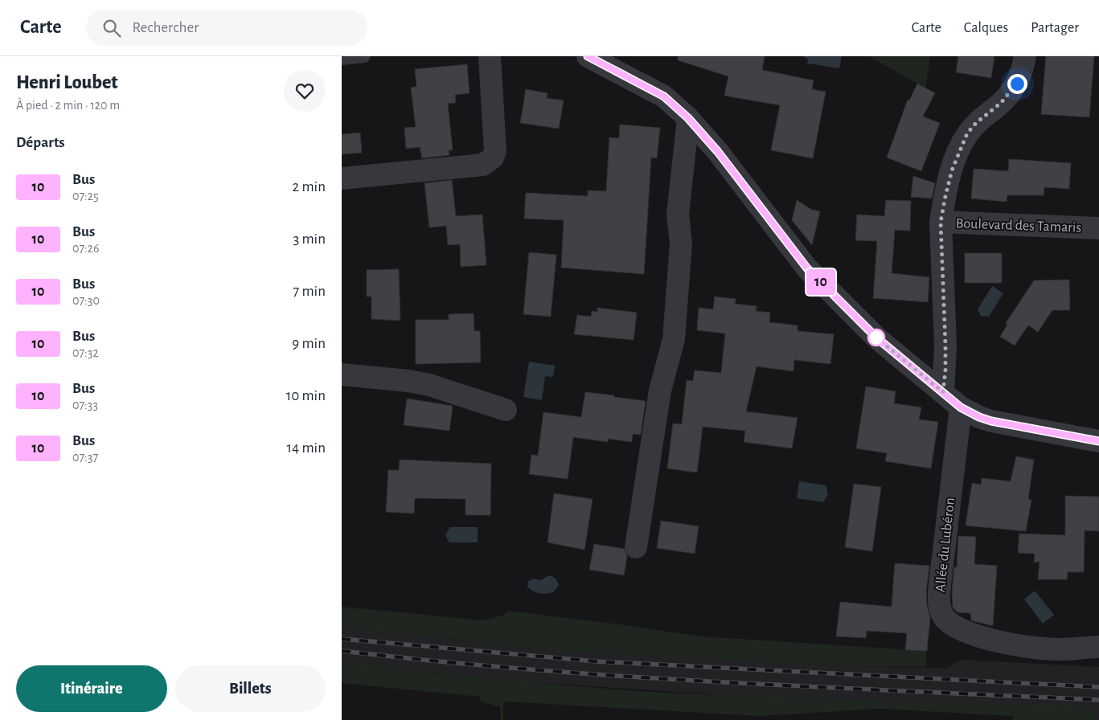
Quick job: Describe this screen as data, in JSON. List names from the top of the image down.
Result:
{
  "streets": {
    "street": ["Boulevard des Tamaris", "Allée du Lubéron"]
  },
  "lines": ["bus line 10"],
  "page": {
    "header": "Carte",
    "search": "Rechercher",
    "nav": ["Carte", "Calques", "Partager"],
    "heading": [
      ["Henri Loubet", "À pied · 2 min · 120 m"],
      "Départs"
    ],
    "on_map": "10",
    "list": [
      {
        "mark": "10",
        "name": "Bus",
        "note": "07:25",
        "value": "2 min"
      },
      {
        "mark": "10",
        "name": "Bus",
        "note": "07:26",
        "value": "3 min"
      },
      {
        "mark": "10",
        "name": "Bus",
        "note": "07:30",
        "value": "7 min"
      },
      {
        "mark": "10",
        "name": "Bus",
        "note": "07:32",
        "value": "9 min"
      },
      {
        "mark": "10",
        "name": "Bus",
        "note": "07:33",
        "value": "10 min"
      },
      {
        "mark": "10",
        "name": "Bus",
        "note": "07:37",
        "value": "14 min"
      }
    ],
    "buttons": ["Itinéraire", "Billets"]
  }
}
